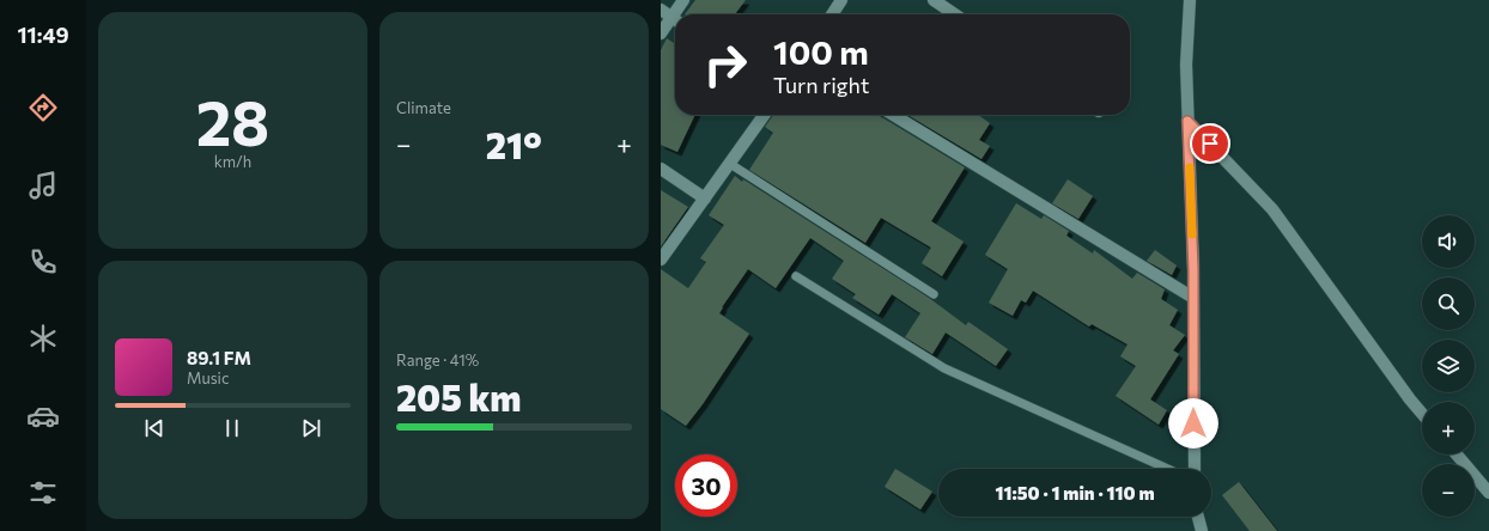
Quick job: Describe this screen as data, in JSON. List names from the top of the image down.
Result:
{
  "page": {
    "tabs": "11:49",
    "tile": [
      ["28", "km/h"],
      "Climate",
      ["Range · 41%", "205 km"]
    ],
    "turn": ["100 m", "Turn right"],
    "heat": ["−", "21°", "+"],
    "map_buttons": ["+", "−"],
    "song": ["89.1 FM", "Music"],
    "limit": "30",
    "trip": "11:50 · 1 min · 110 m"
  }
}
